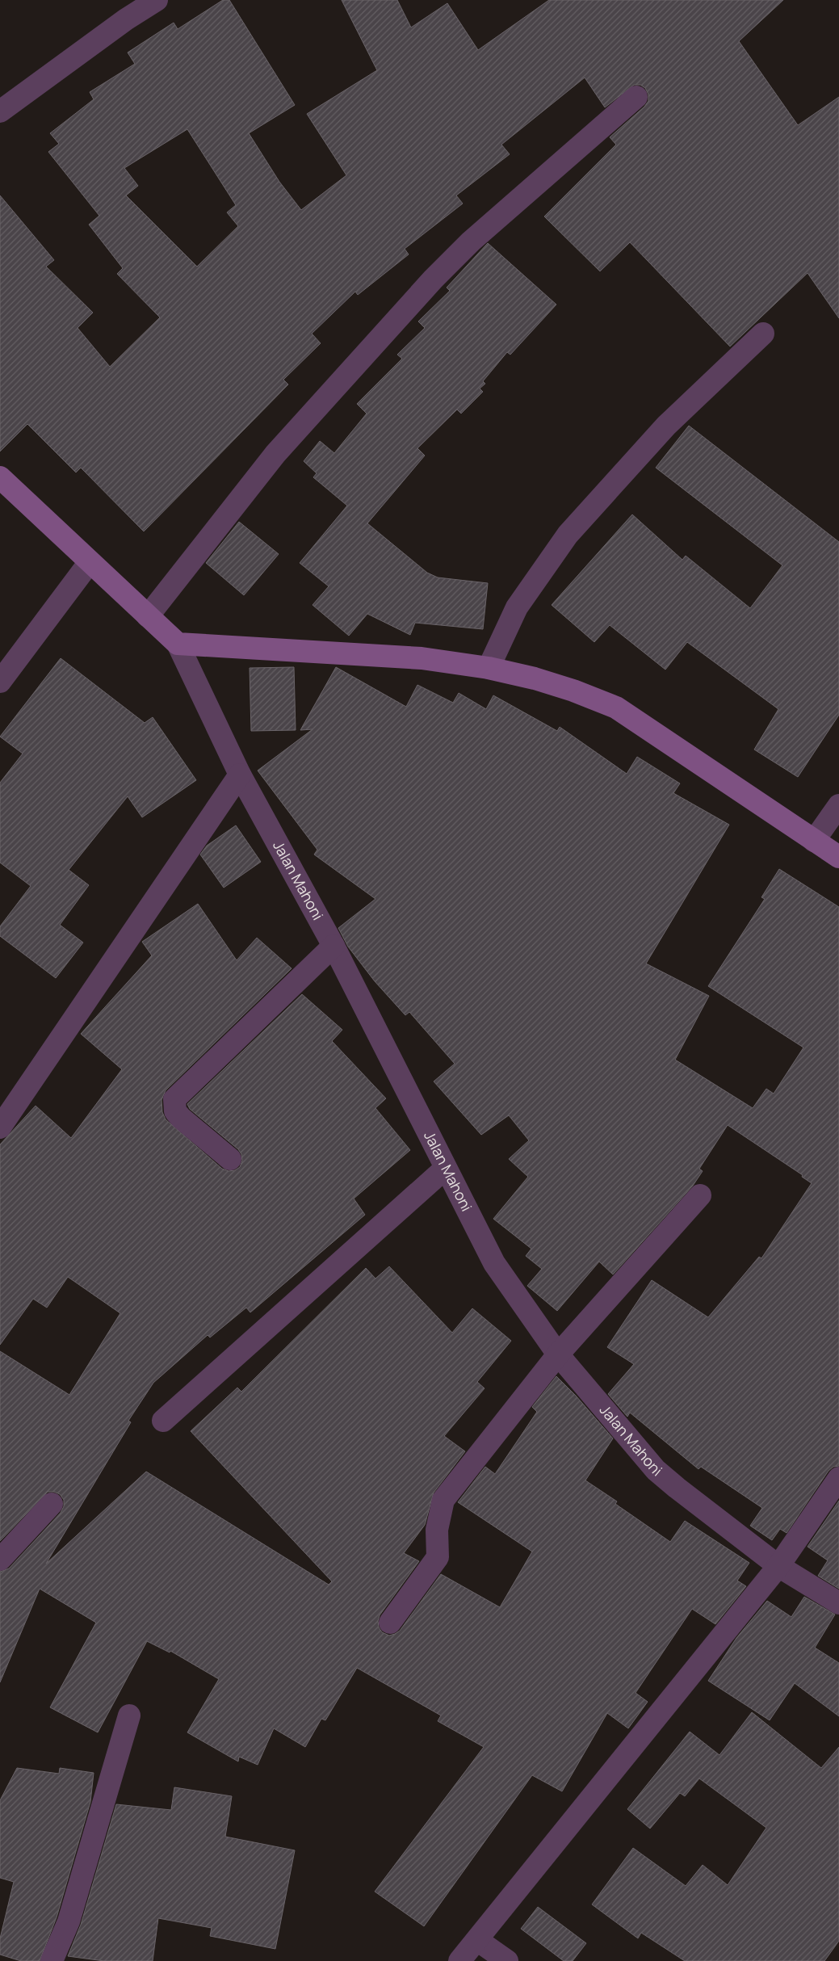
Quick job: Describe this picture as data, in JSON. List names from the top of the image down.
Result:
{
  "streets": {
    "street": ["Jalan Mahoni"]
  }
}
